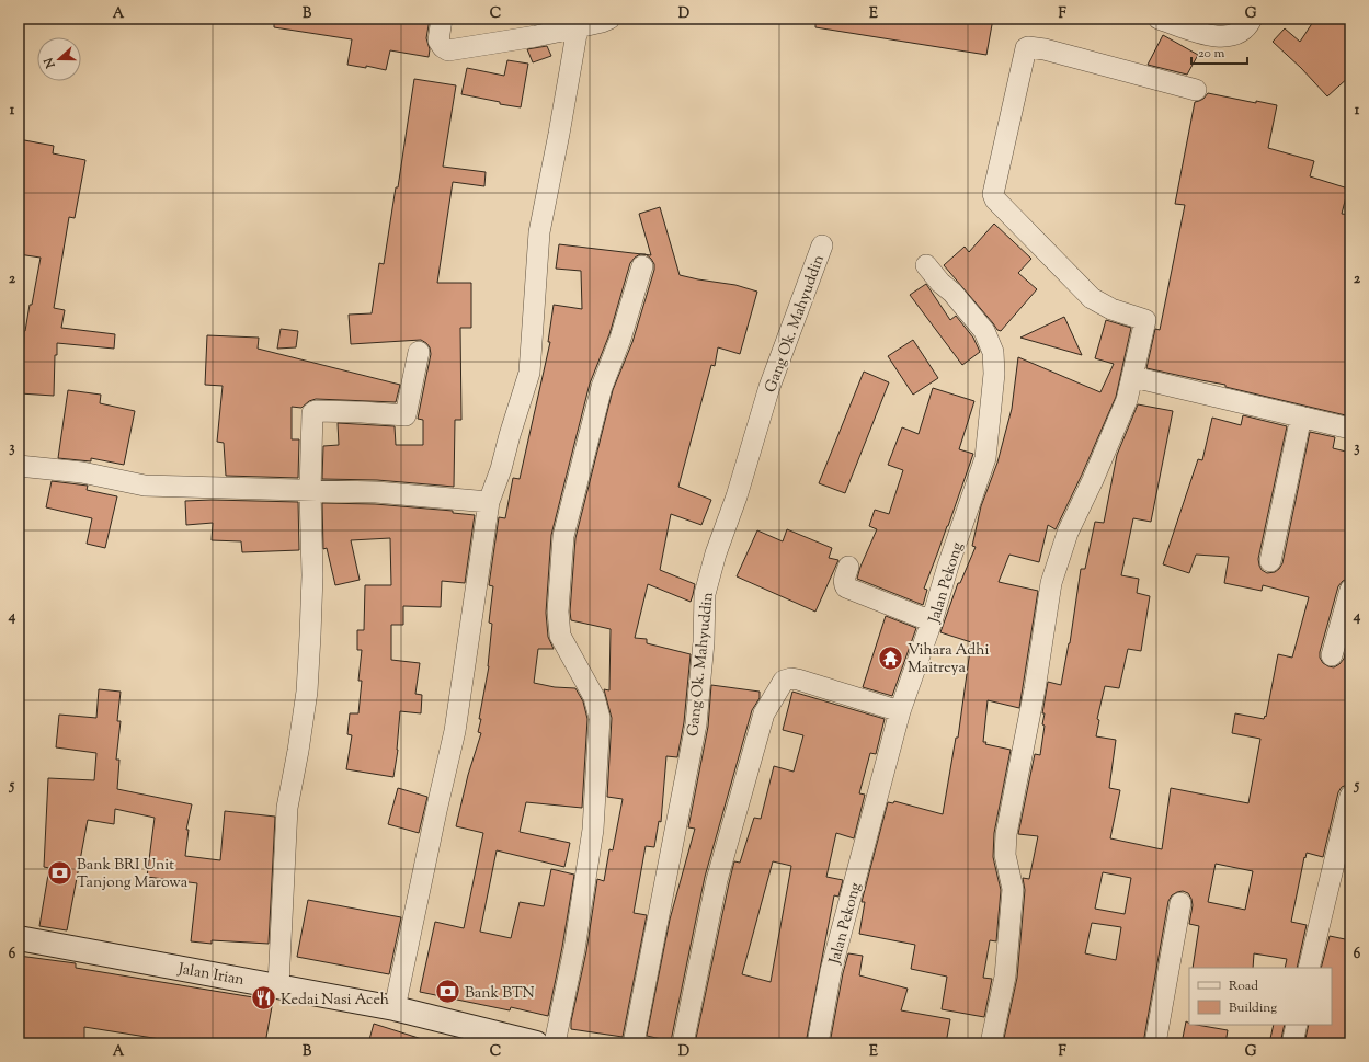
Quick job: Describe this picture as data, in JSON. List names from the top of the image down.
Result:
{
  "streets": {
    "main road": ["Jalan Irian"],
    "street": ["Gang Ok. Mahyuddin", "Jalan Pekong"]
  },
  "places": {
    "temple": ["Vihara Adhi Maitreya"],
    "bank": ["Bank BRI Unit Tanjong Marowa", "Bank BTN"],
    "restaurant": ["Kedai Nasi Aceh"]
  },
  "legend": ["Road", "Building"],
  "scale_bar": "20 m",
  "north": "left",
  "grid": {
    "columns": [
      "A",
      "B",
      "C",
      "D",
      "E",
      "F",
      "G"
    ],
    "rows": [
      "1",
      "2",
      "3",
      "4",
      "5",
      "6"
    ]
  }
}
